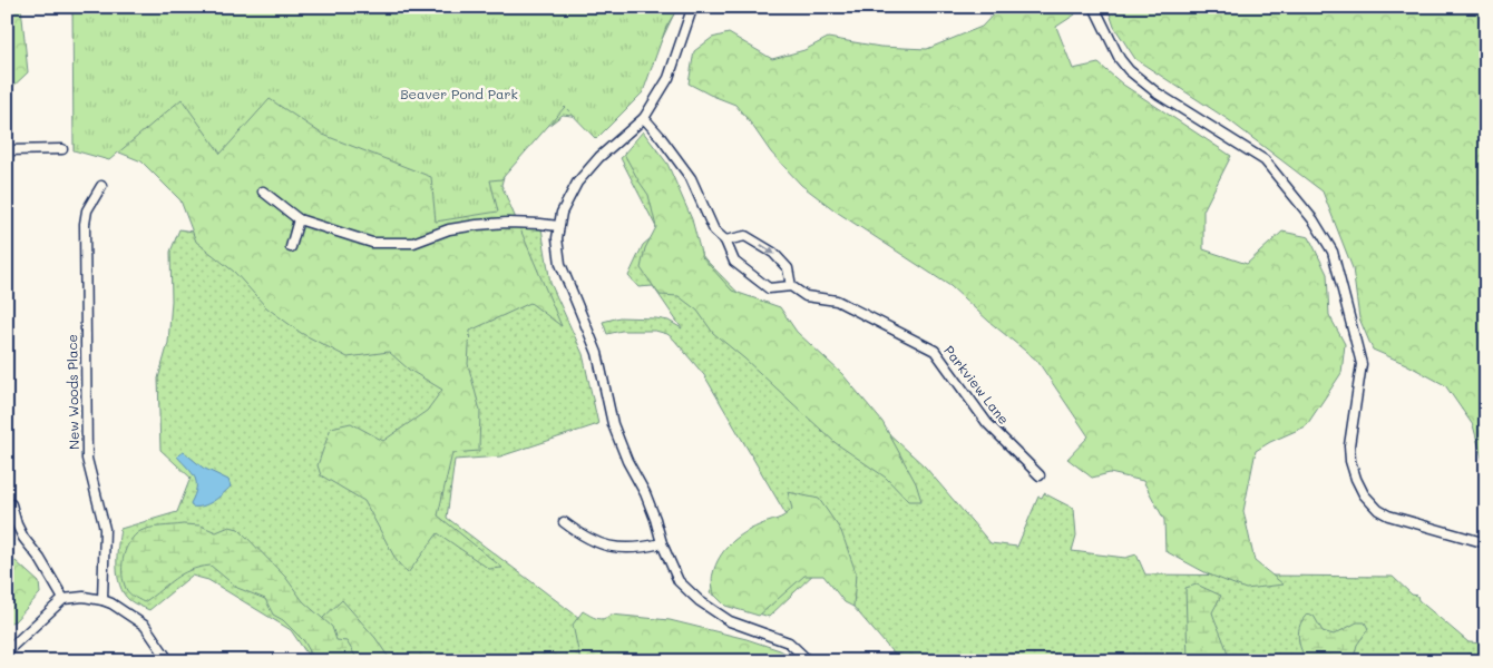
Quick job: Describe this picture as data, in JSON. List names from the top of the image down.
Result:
{
  "streets": {
    "street": ["Parkview Lane", "New Woods Place"]
  },
  "parks": ["Beaver Pond Park"]
}
